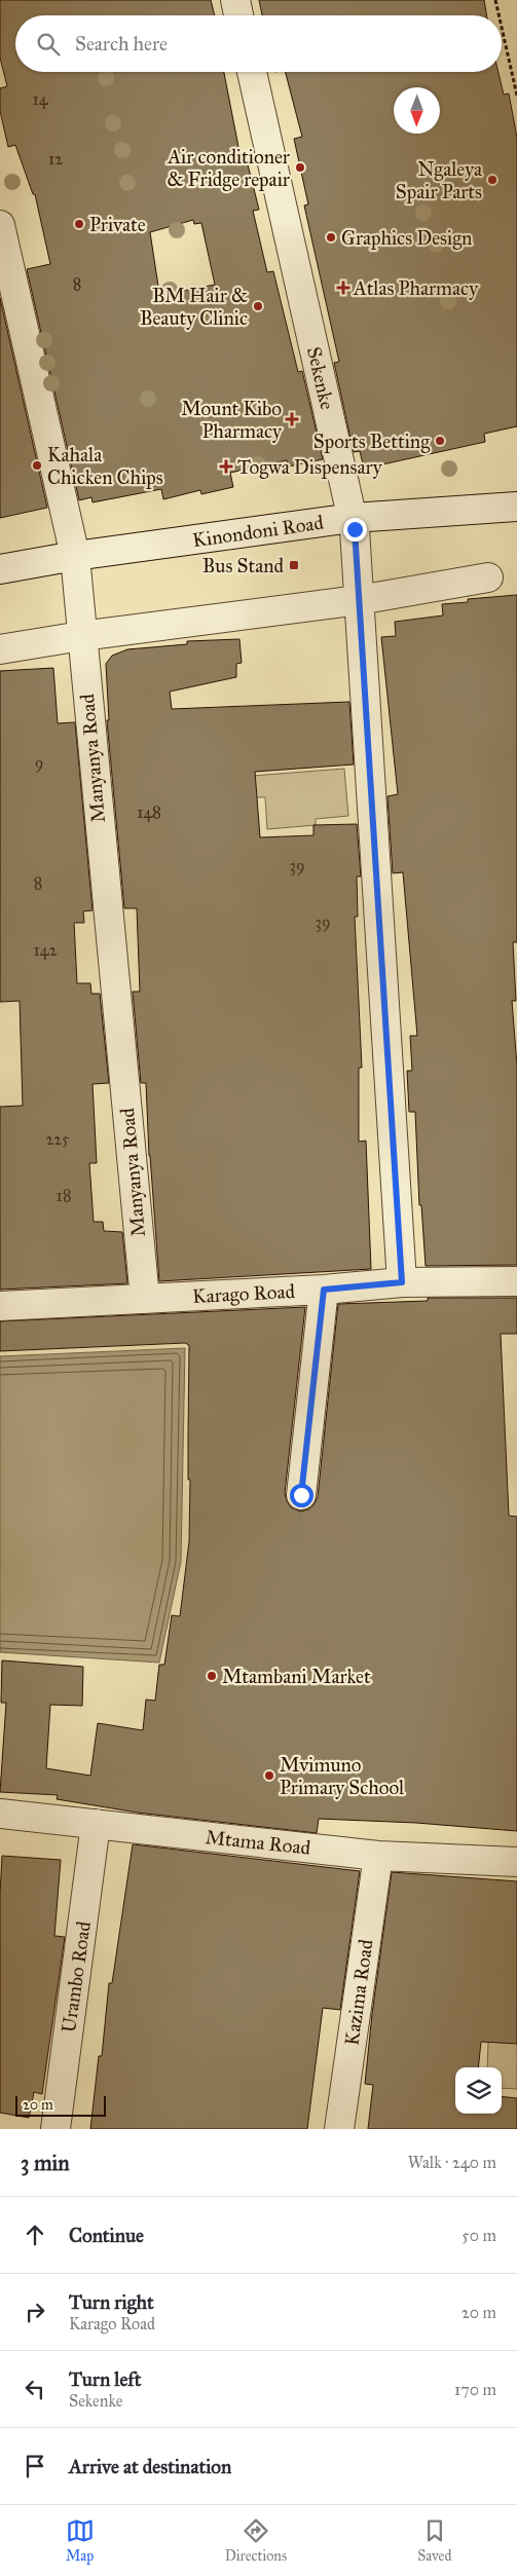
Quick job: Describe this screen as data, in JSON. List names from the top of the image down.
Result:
{
  "streets": {
    "street": [
      "Sekenke",
      "Kinondoni Road",
      "Manyanya Road",
      "Karago Road",
      "Mtama Road",
      "Urambo Road",
      "Kazima Road"
    ]
  },
  "crossings": [
    ["Sekenke", "Kinondoni Road"],
    ["Sekenke", "Karago Road"],
    ["Kinondoni Road", "Manyanya Road"],
    ["Manyanya Road", "Karago Road"],
    ["Mtama Road", "Urambo Road"],
    ["Mtama Road", "Kazima Road"]
  ],
  "places": {
    "other": [
      "Air conditioner & Fridge repair",
      "Ngaleya Spair Parts",
      "Private",
      "Graphics Design",
      "BM Hair & Beauty Clinic",
      "Sports Betting",
      "Kahala Chicken Chips",
      "Mtambani Market",
      "Mvimuno Primary School"
    ],
    "health": ["Atlas Pharmacy", "Mount Kibo Pharmacy", "Togwa Dispensary"],
    "transit": ["Bus Stand"]
  },
  "house_numbers": [
    "14",
    "12",
    "8",
    "9",
    "148",
    "39",
    "8",
    "39",
    "142",
    "225",
    "18"
  ],
  "scale_bar": "20 m",
  "north": "bottom",
  "page": {
    "search": "Search here",
    "scale": "20 m",
    "heading": ["3 min", "Walk · 240 m"],
    "list": [
      ["Continue", "50 m"],
      ["Turn right", "Karago Road", "20 m"],
      ["Turn left", "Sekenke", "170 m"],
      "Arrive at destination"
    ],
    "nav": ["Map", "Directions", "Saved"]
  }
}
